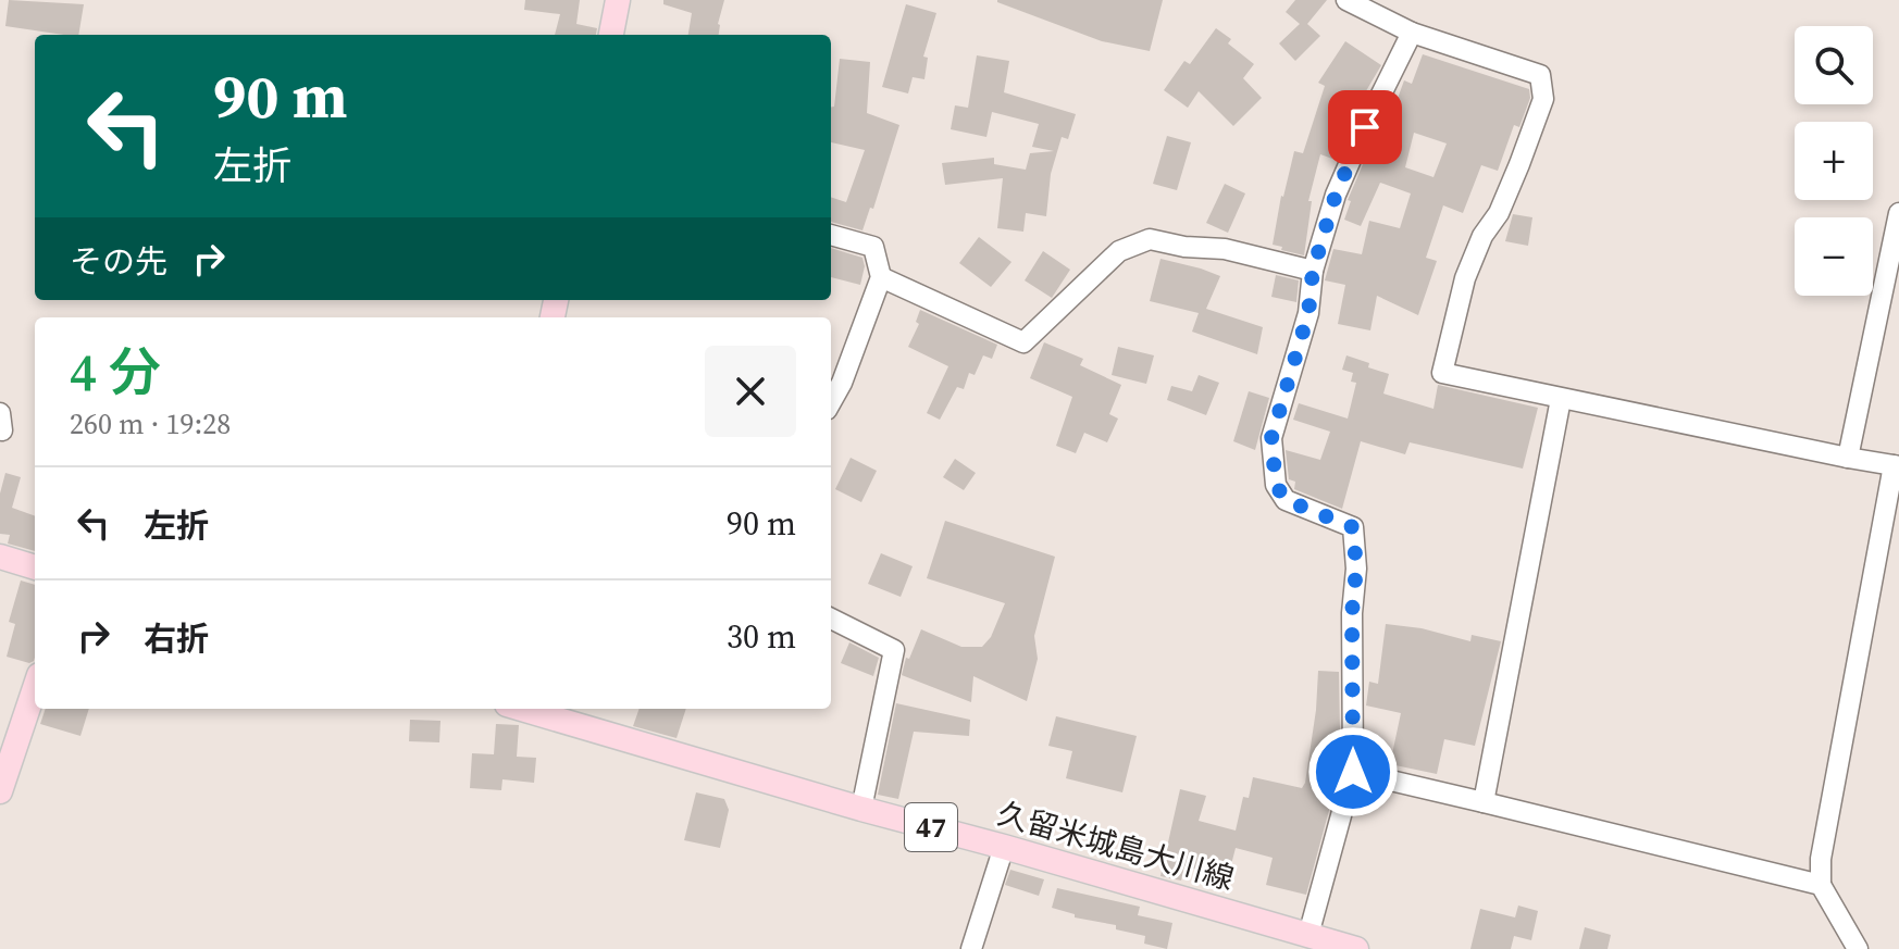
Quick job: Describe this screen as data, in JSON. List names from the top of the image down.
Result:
{
  "streets": {
    "main road": ["47", "久留米城島大川線"]
  },
  "page": {
    "map_buttons": ["+", "−"],
    "turn": ["90 m", "左折"],
    "then": "その先",
    "heading": ["4 分", "260 m · 19:28"],
    "list": [
      {
        "name": "左折",
        "value": "90 m"
      },
      {
        "name": "右折",
        "value": "30 m"
      }
    ]
  }
}
